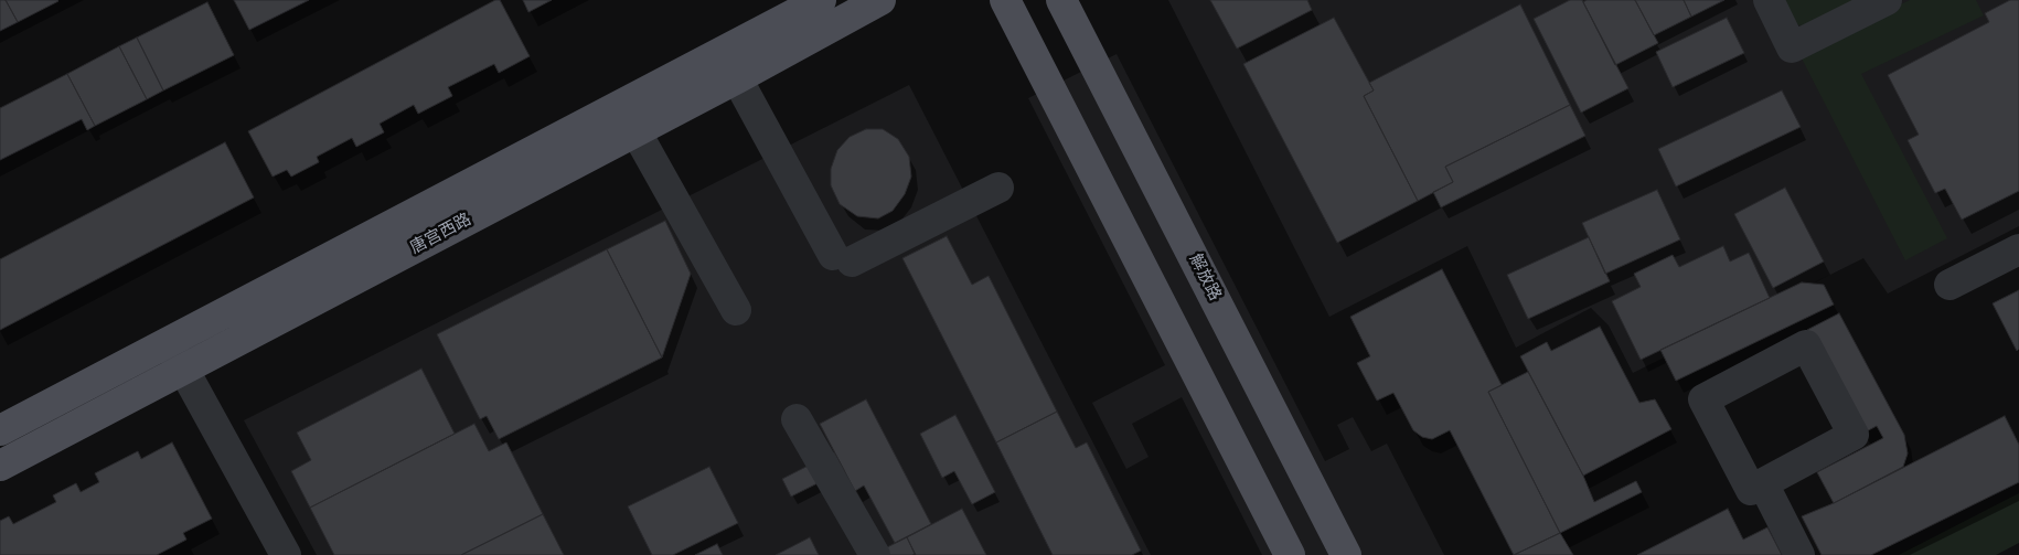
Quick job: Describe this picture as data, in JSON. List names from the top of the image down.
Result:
{
  "streets": {
    "main road": ["唐宫西路", "解放路"]
  }
}
